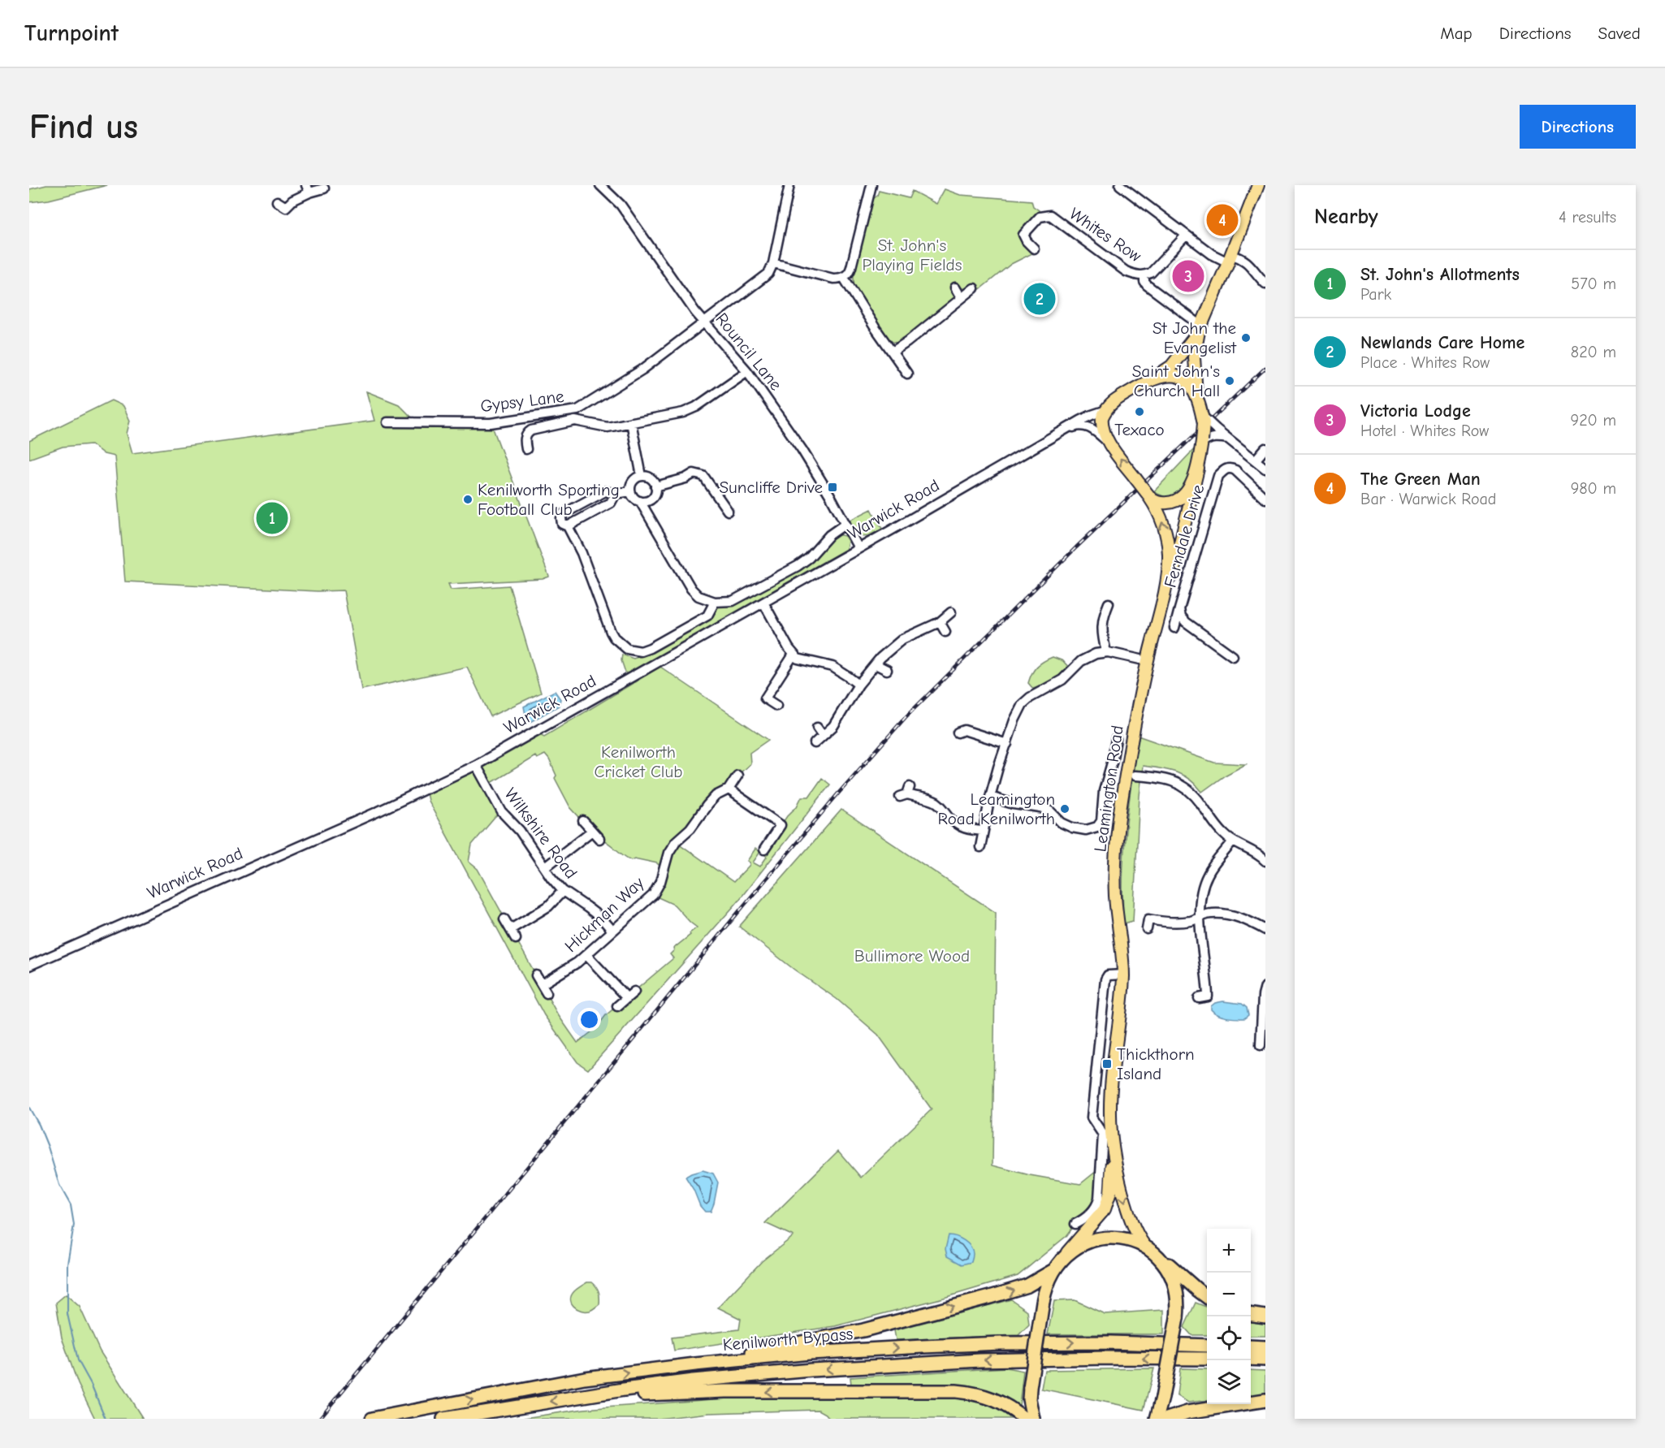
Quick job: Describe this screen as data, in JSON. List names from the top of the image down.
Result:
{
  "streets": {
    "highway": ["Kenilworth Bypass"],
    "main road": ["Leamington Road"],
    "street": [
      "Whites Row",
      "Rouncil Lane",
      "Gypsy Lane",
      "Warwick Road",
      "Ferndale Drive",
      "Wilkshire Road",
      "Hickman Way"
    ]
  },
  "crossings": [
    ["Rouncil Lane", "Gypsy Lane"],
    ["Rouncil Lane", "Warwick Road"],
    ["Warwick Road", "Leamington Road"],
    ["Warwick Road", "Wilkshire Road"],
    ["Wilkshire Road", "Hickman Way"]
  ],
  "parks": ["St. John's Playing Fields", "Kenilworth Cricket Club", "Bullimore Wood"],
  "places": {
    "other": [
      "St John the Evangelist",
      "Saint John's Church Hall",
      "Texaco",
      "Kenilworth Sporting Football Club",
      "Leamington Road Kenilworth"
    ],
    "transit": ["Suncliffe Drive", "Thickthorn Island"]
  },
  "page": {
    "header": "Turnpoint",
    "nav": ["Map", "Directions", "Saved"],
    "buttons": "Directions",
    "title": "Find us",
    "heading": ["Nearby", "4 results"],
    "pins": [
      "4",
      "3",
      "2",
      "1"
    ],
    "list": [
      {
        "mark": "1",
        "name": "St. John's Allotments",
        "note": "Park",
        "value": "570 m"
      },
      {
        "mark": "2",
        "name": "Newlands Care Home",
        "note": "Place · Whites Row",
        "value": "820 m"
      },
      {
        "mark": "3",
        "name": "Victoria Lodge",
        "note": "Hotel · Whites Row",
        "value": "920 m"
      },
      {
        "mark": "4",
        "name": "The Green Man",
        "note": "Bar · Warwick Road",
        "value": "980 m"
      }
    ],
    "map_buttons": ["+", "−"]
  }
}
